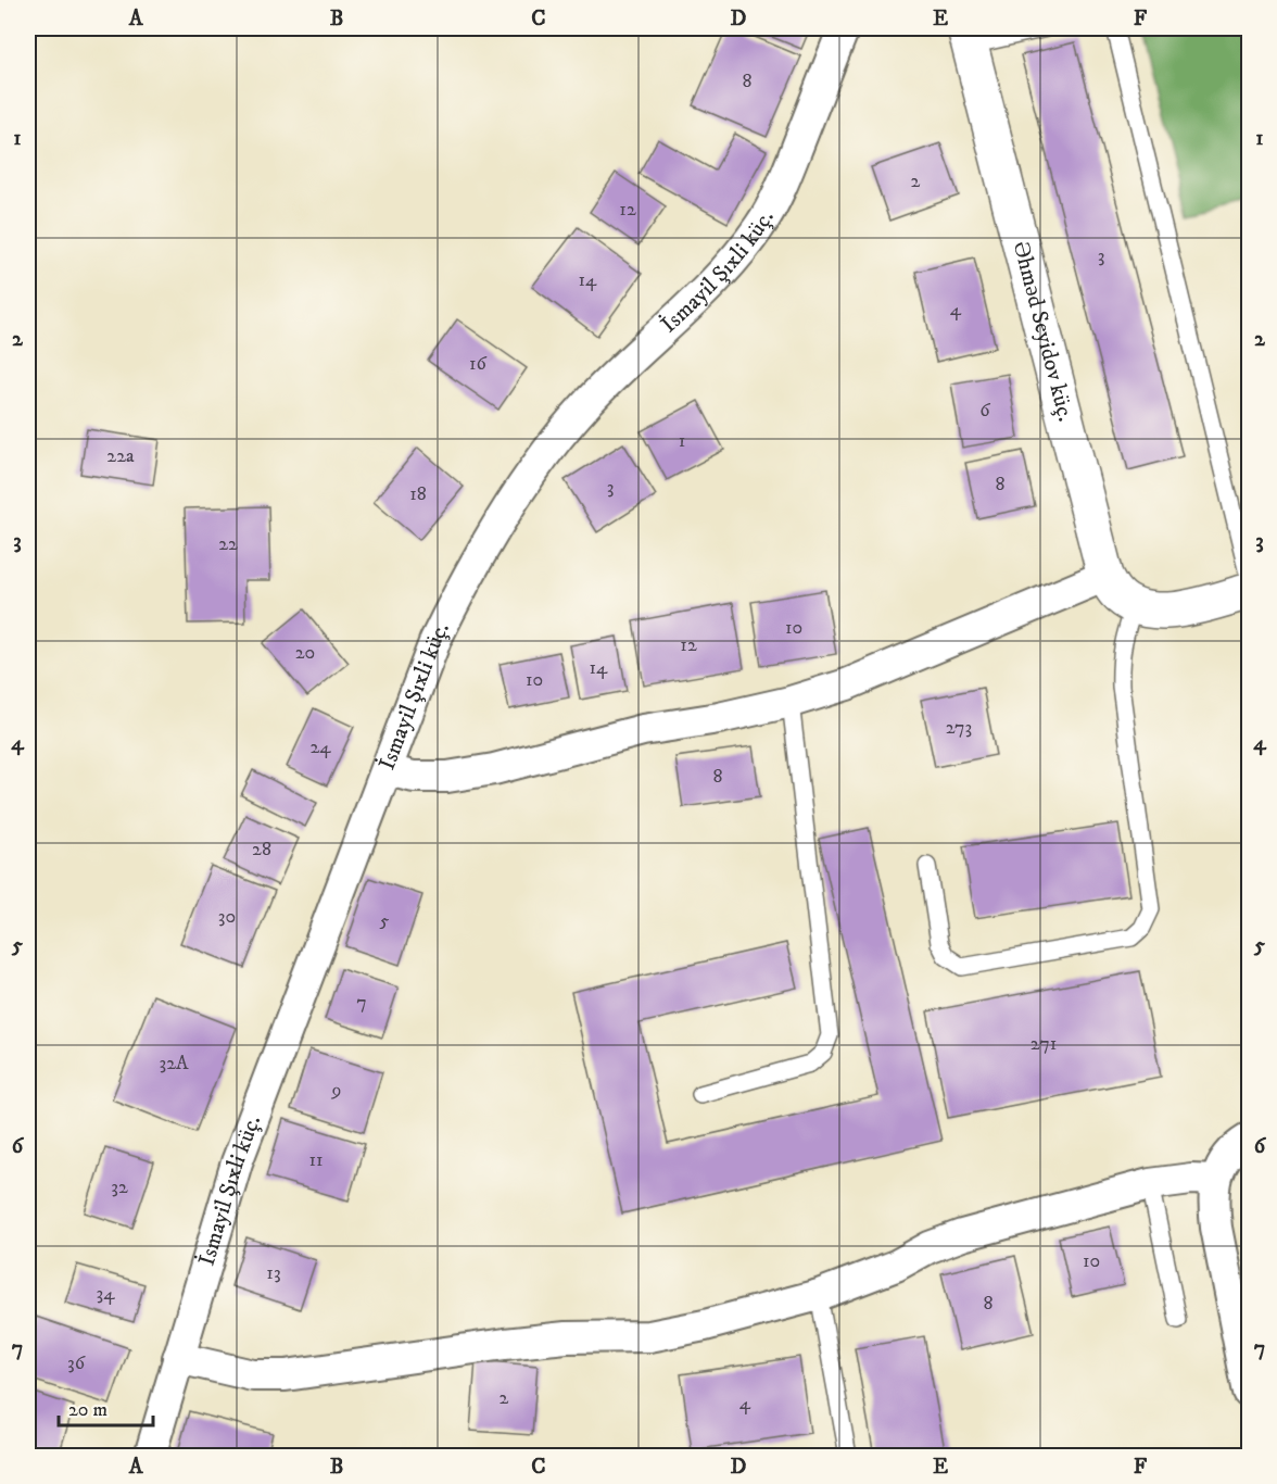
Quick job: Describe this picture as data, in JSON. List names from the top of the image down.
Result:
{
  "streets": {
    "street": ["İsmayil Şıxli küç.", "Əhməd Seyidov küç."]
  },
  "house_numbers": [
    "8",
    "2",
    "12",
    "3",
    "14",
    "4",
    "16",
    "6",
    "1",
    "22a",
    "8",
    "3",
    "18",
    "22",
    "10",
    "12",
    "20",
    "14",
    "10",
    "273",
    "24",
    "8",
    "28",
    "30",
    "5",
    "7",
    "271",
    "32A",
    "9",
    "11",
    "32",
    "10",
    "13",
    "34",
    "8",
    "36",
    "2",
    "4"
  ],
  "scale_bar": "20 m",
  "grid": {
    "columns": [
      "A",
      "B",
      "C",
      "D",
      "E",
      "F"
    ],
    "rows": [
      "1",
      "2",
      "3",
      "4",
      "5",
      "6",
      "7"
    ]
  }
}
